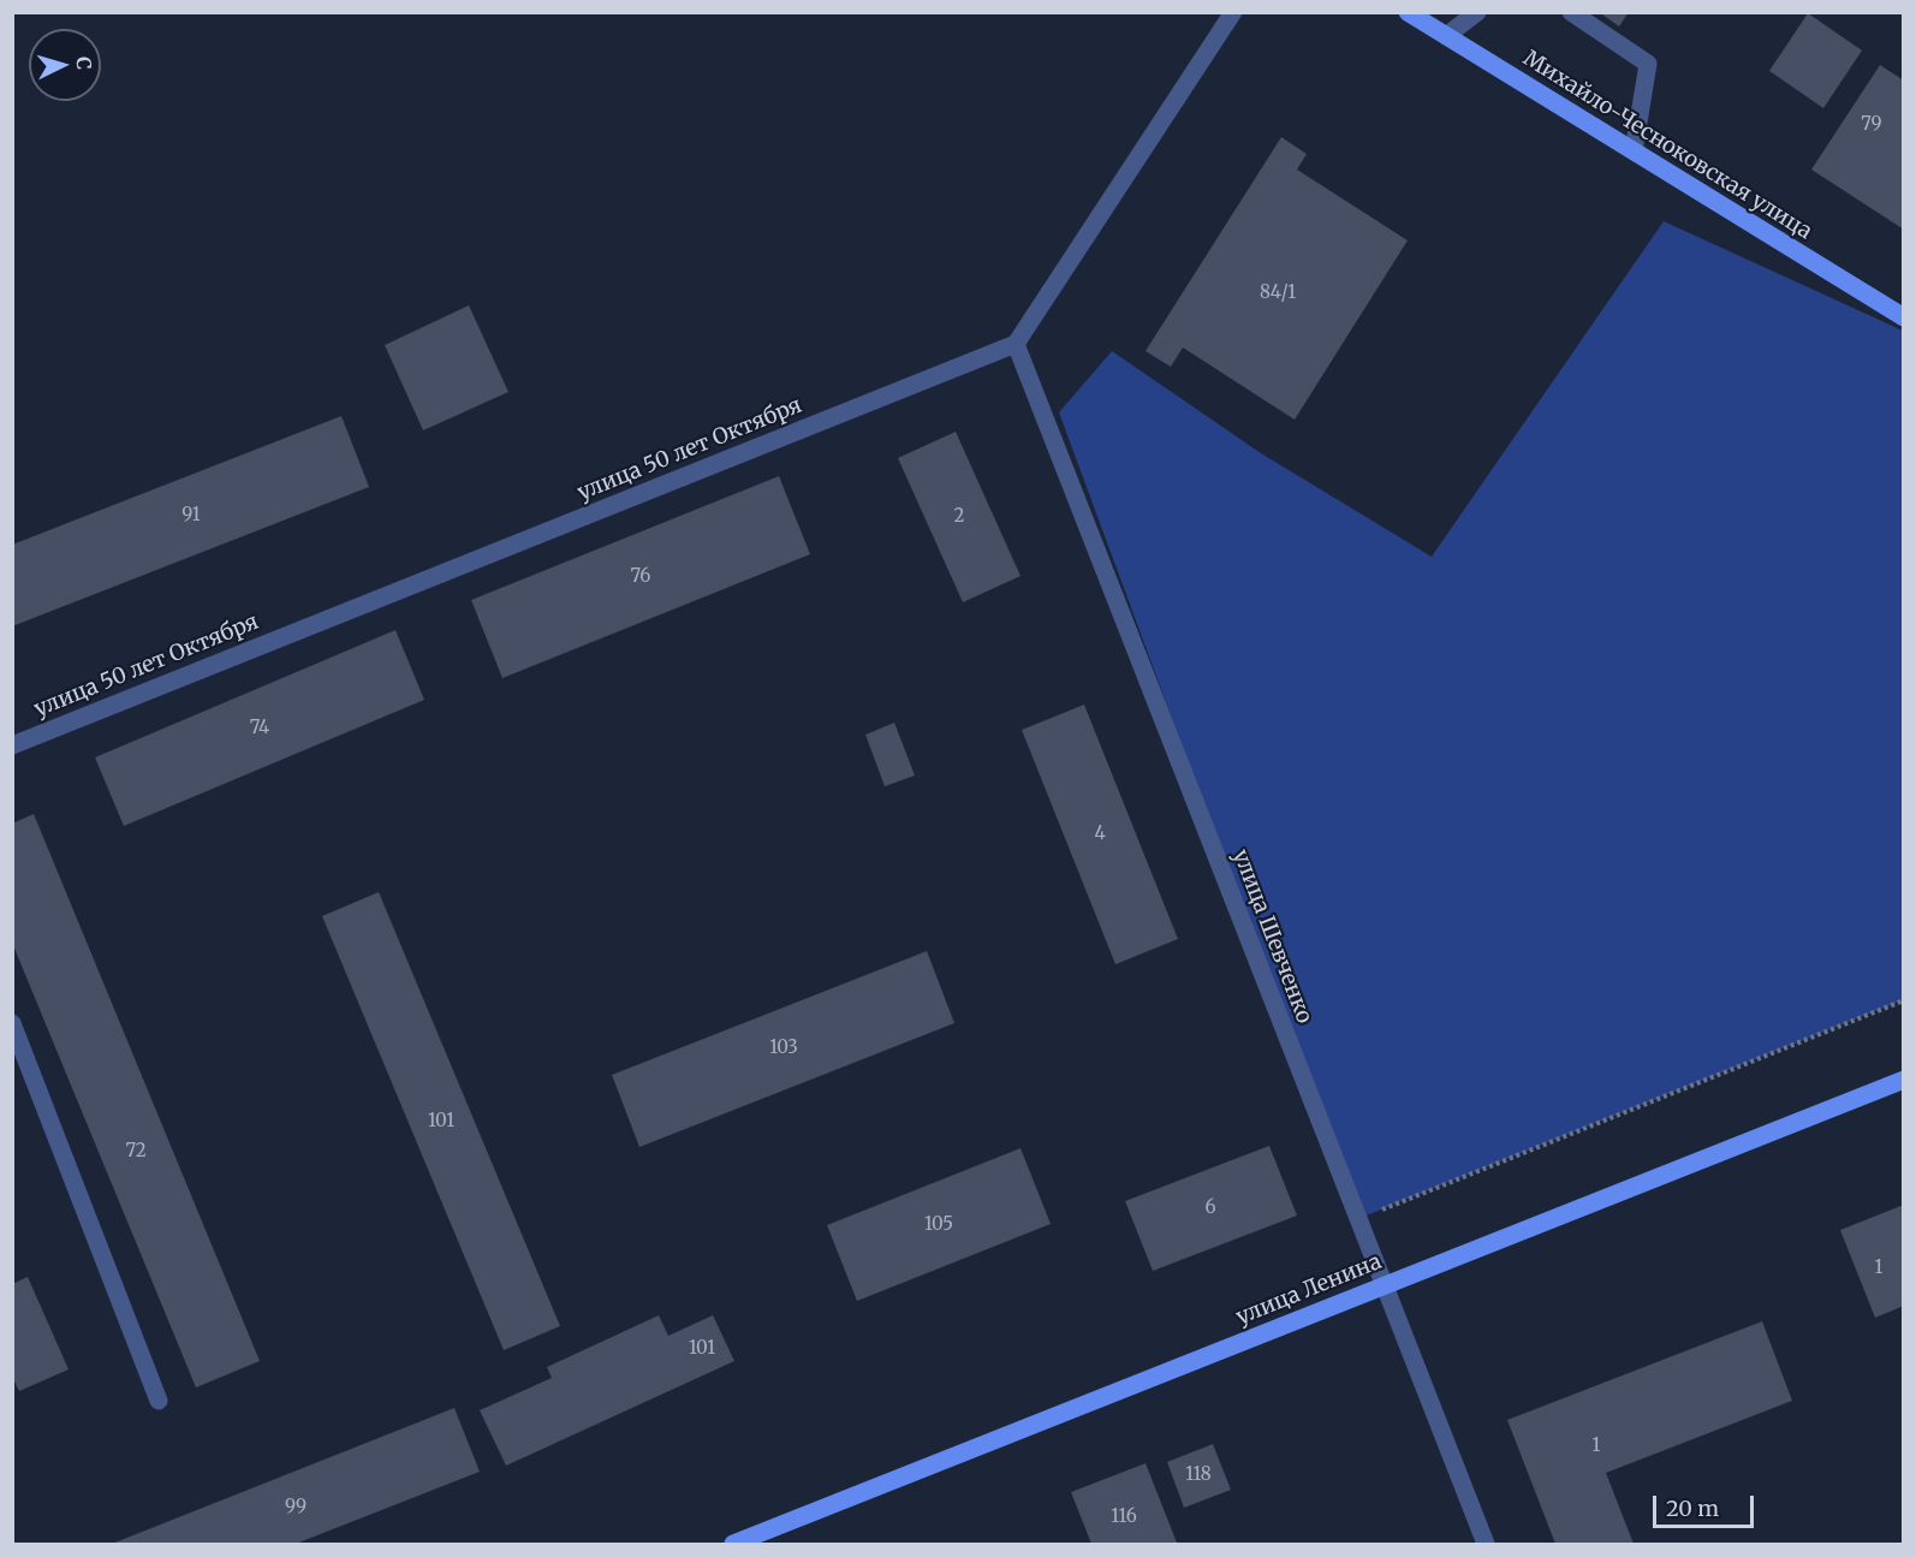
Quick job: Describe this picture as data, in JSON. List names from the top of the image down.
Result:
{
  "streets": {
    "main road": ["Михайло-Чесноковская улица", "улица Ленина"],
    "street": ["улица 50 лет Октября", "улица Шевченко"]
  },
  "crossings": [
    ["улица 50 лет Октября", "улица Шевченко"],
    ["улица Шевченко", "улица Ленина"]
  ],
  "house_numbers": [
    "79",
    "84/1",
    "91",
    "2",
    "76",
    "74",
    "4",
    "103",
    "101",
    "72",
    "6",
    "105",
    "1",
    "101",
    "1",
    "118",
    "99",
    "116"
  ],
  "scale_bar": "20 m",
  "north": "right"
}
